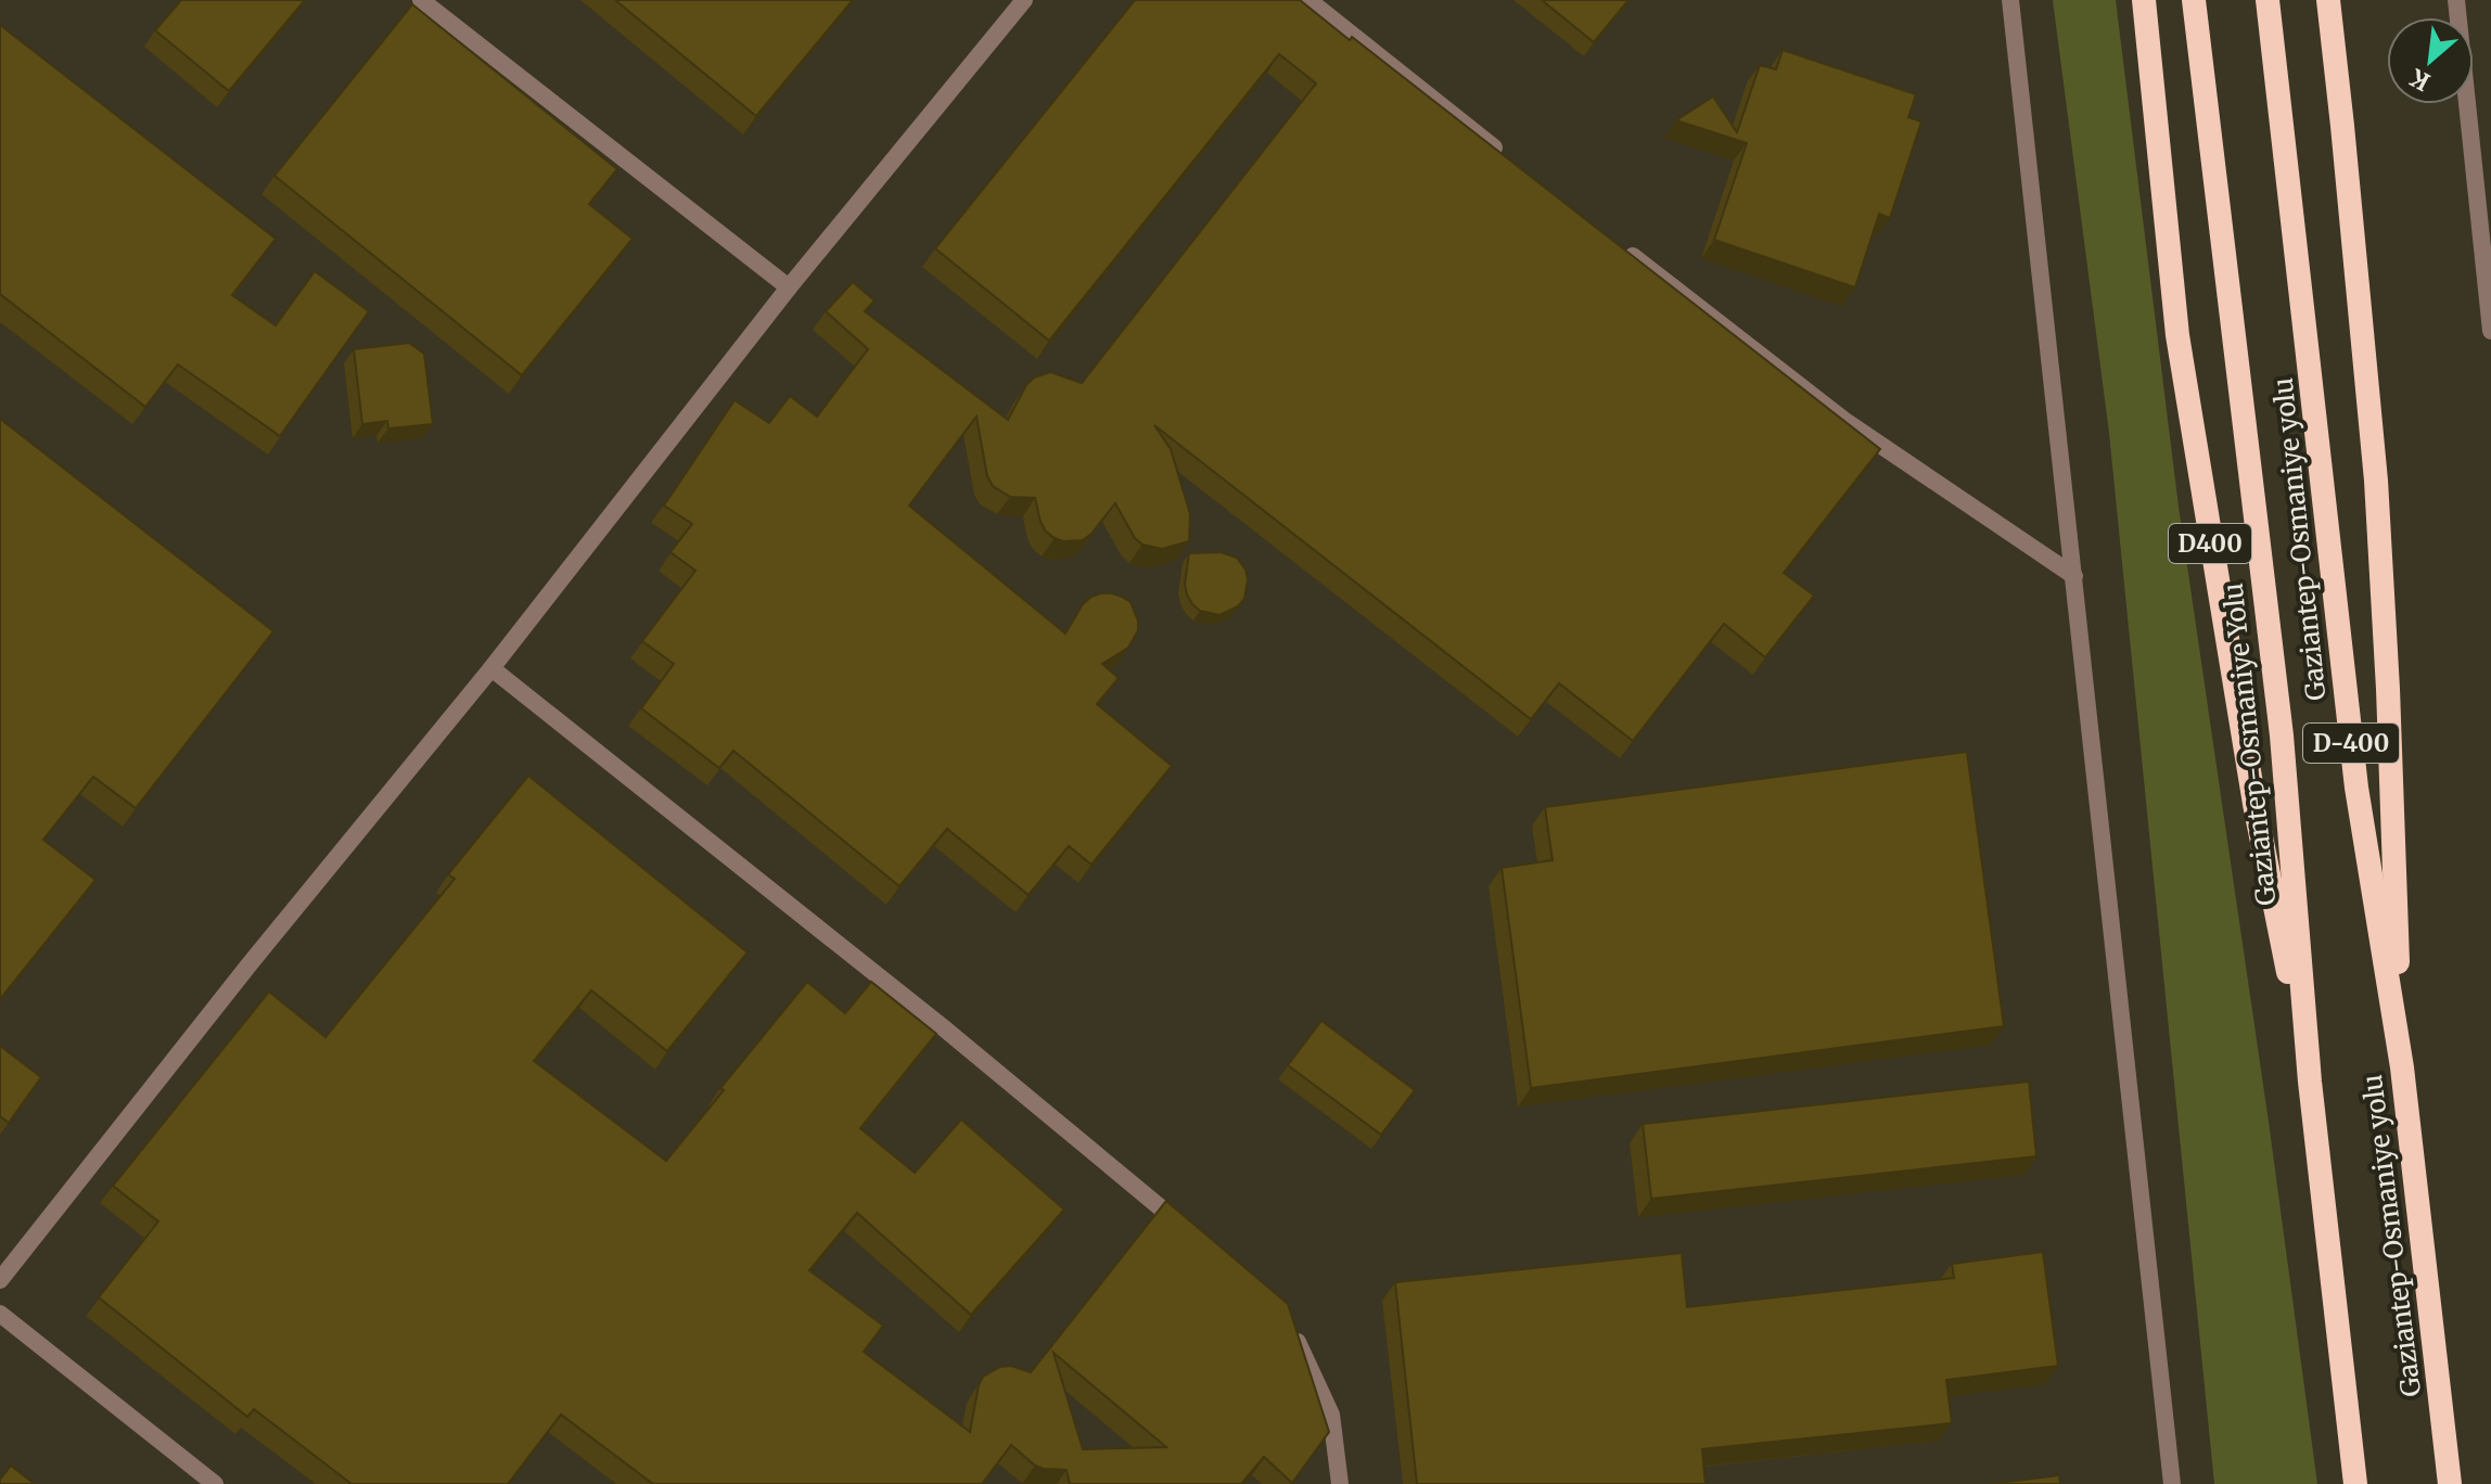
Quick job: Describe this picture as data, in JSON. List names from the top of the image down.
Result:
{
  "streets": {
    "highway": [
      "Gaziantep-Osmaniye yolu",
      "D400",
      "D-400",
      "Gaziantep-Osmaniye Yolu"
    ]
  },
  "crossings": [
    ["D400", "Gaziantep-Osmaniye Yolu"]
  ],
  "north": "bottom left"
}
